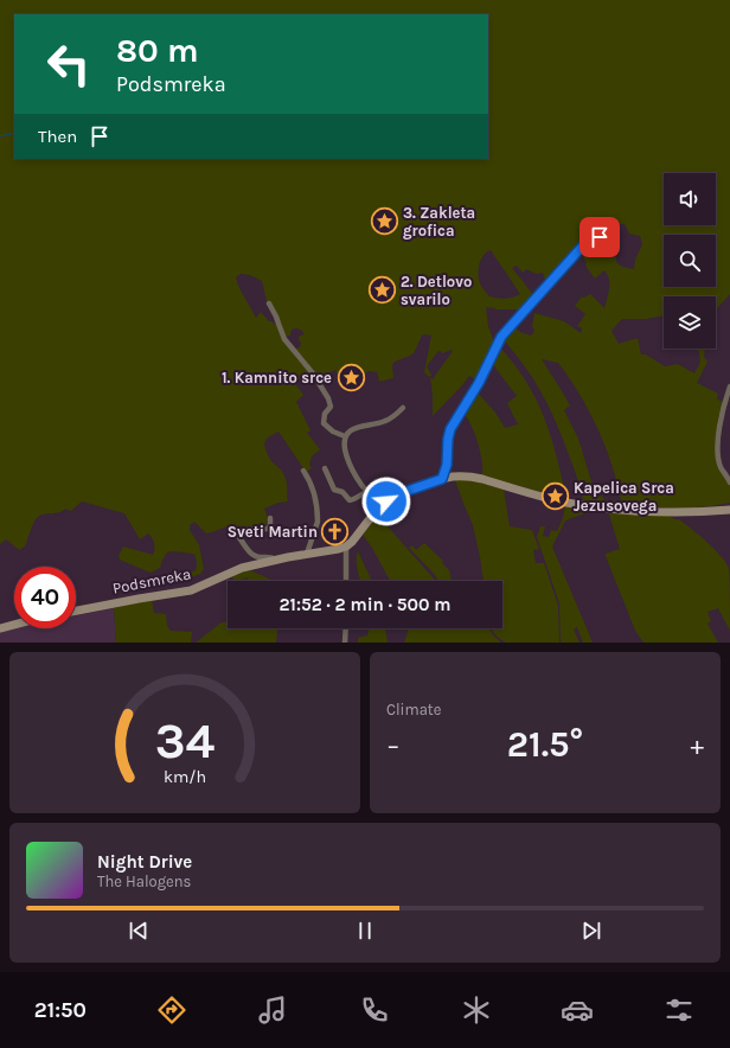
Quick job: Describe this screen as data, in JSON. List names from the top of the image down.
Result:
{
  "streets": {
    "street": ["Podsmreka"]
  },
  "places": {
    "place": [
      "3. Zakleta grofica",
      "2. Detlovo svarilo",
      "1. Kamnito srce",
      "Kapelica Srca Jezusovega"
    ],
    "church": ["Sveti Martin"]
  },
  "page": {
    "turn": ["80 m", "Podsmreka"],
    "then": "Then",
    "limit": "40",
    "trip": "21:52 · 2 min · 500 m",
    "tile": "Climate",
    "heat": ["−", "21.5°", "+"],
    "song": ["Night Drive", "The Halogens"],
    "tabs": "21:50",
    "gauge": ["34", "km/h"]
  }
}
